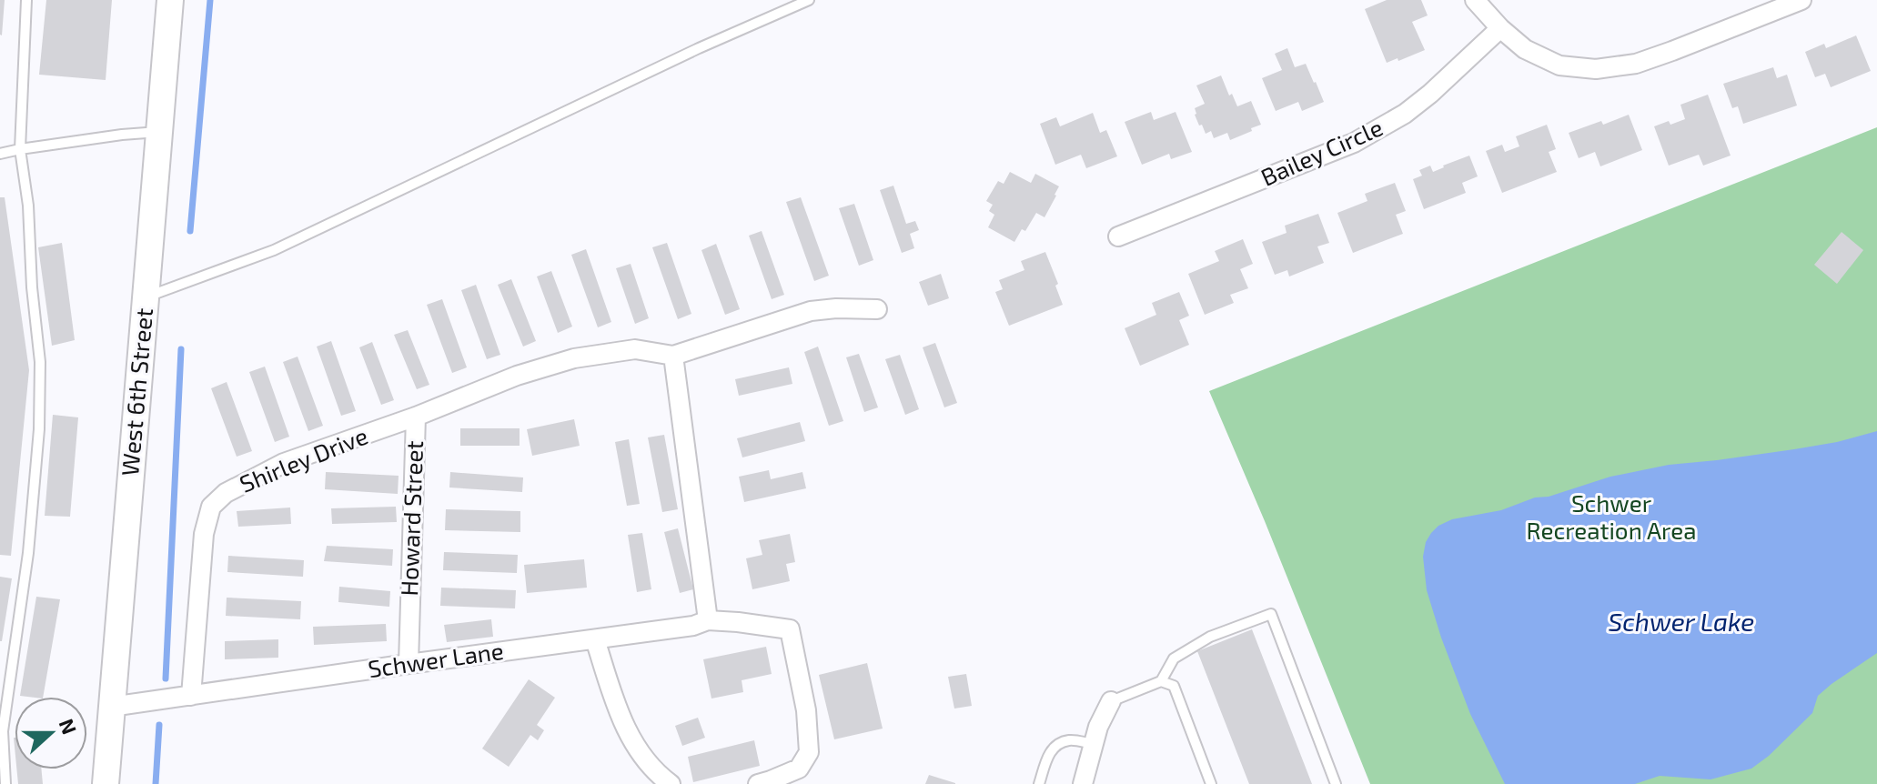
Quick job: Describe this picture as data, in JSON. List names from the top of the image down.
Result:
{
  "streets": {
    "main road": ["West 6th Street"],
    "street": [
      "Bailey Circle",
      "Shirley Drive",
      "Howard Street",
      "Schwer Lane"
    ]
  },
  "crossings": [
    ["West 6th Street", "Schwer Lane"],
    ["Shirley Drive", "Howard Street"],
    ["Shirley Drive", "Schwer Lane"],
    ["Howard Street", "Schwer Lane"]
  ],
  "water": ["Schwer Lake"],
  "parks": ["Schwer Recreation Area"],
  "north": "right"
}
